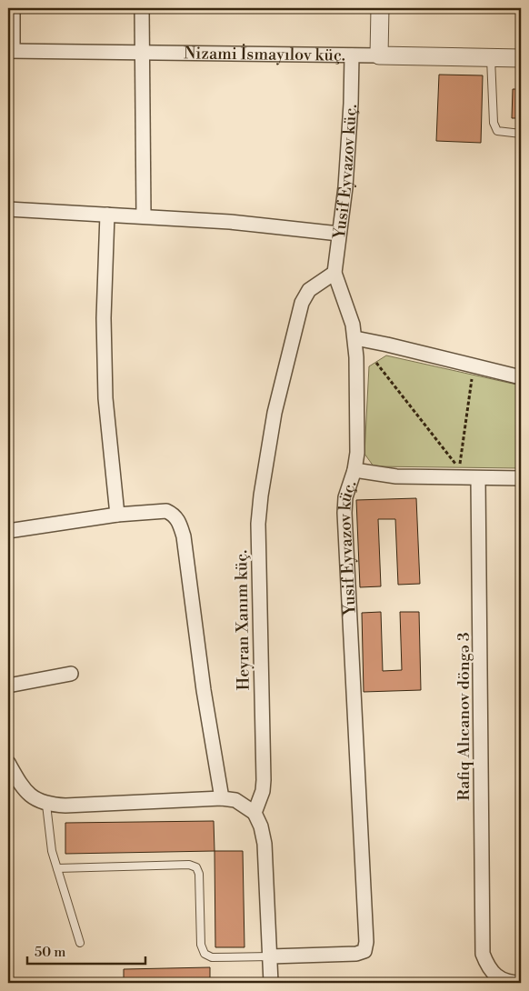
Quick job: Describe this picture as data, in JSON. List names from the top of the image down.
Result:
{
  "streets": {
    "street": [
      "Nizami İsmayılov küç.",
      "Yusif Eyvazov küç.",
      "Heyran Xanım küç.",
      "Rafiq Alıcanov döngə 3"
    ]
  },
  "crossings": [
    ["Nizami İsmayılov küç.", "Yusif Eyvazov küç."],
    ["Yusif Eyvazov küç.", "Heyran Xanım küç."]
  ],
  "scale_bar": "50 m"
}
